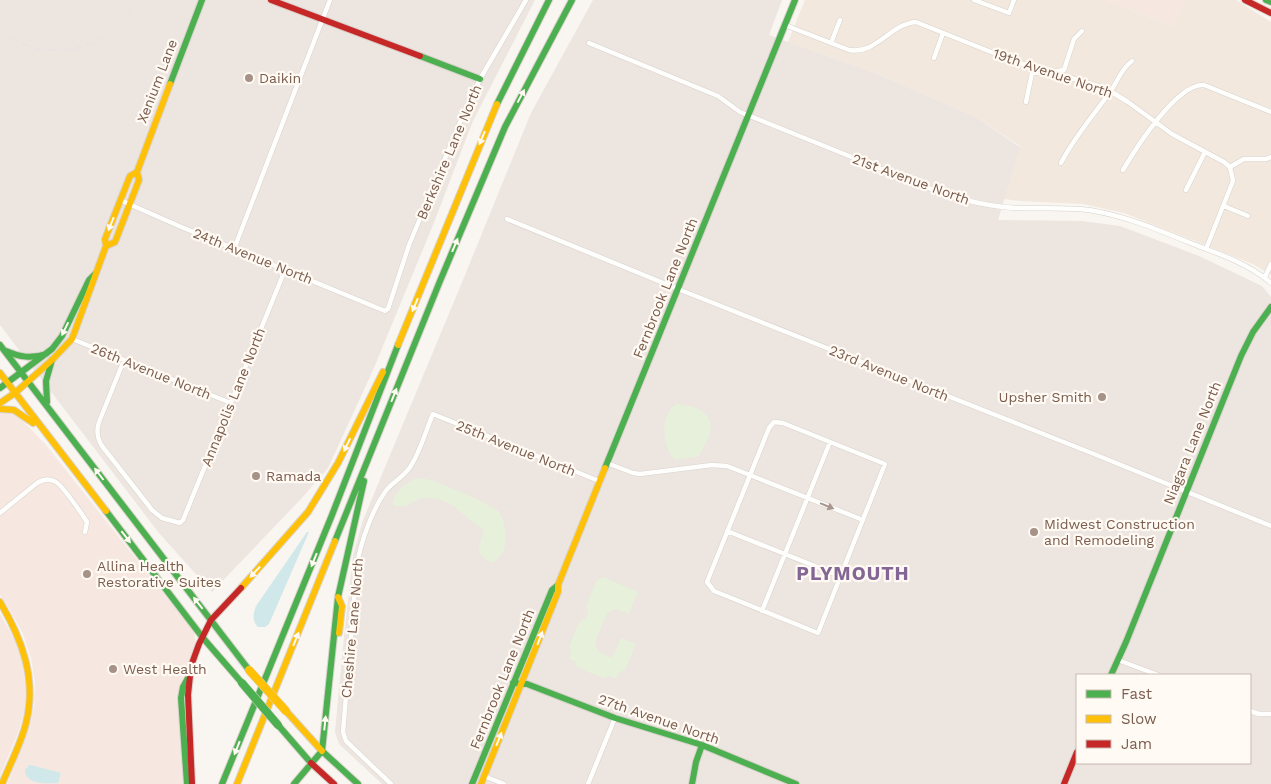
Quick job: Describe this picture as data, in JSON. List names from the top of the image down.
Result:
{
  "streets": {
    "main road": [
      "Xenium Lane",
      "Fernbrook Lane North",
      "Niagara Lane North",
      "27th Avenue North"
    ],
    "street": [
      "19th Avenue North",
      "Berkshire Lane North",
      "21st Avenue North",
      "24th Avenue North",
      "26th Avenue North",
      "23rd Avenue North",
      "Annapolis Lane North",
      "25th Avenue North",
      "Cheshire Lane North"
    ]
  },
  "crossings": [
    ["19th Avenue North", "Fernbrook Lane North"],
    ["Xenium Lane", "24th Avenue North"],
    ["Xenium Lane", "26th Avenue North"],
    ["Berkshire Lane North", "24th Avenue North"],
    ["21st Avenue North", "Fernbrook Lane North"],
    ["24th Avenue North", "Annapolis Lane North"],
    ["Fernbrook Lane North", "23rd Avenue North"],
    ["Fernbrook Lane North", "25th Avenue North"],
    ["Fernbrook Lane North", "27th Avenue North"],
    ["26th Avenue North", "Annapolis Lane North"],
    ["23rd Avenue North", "Niagara Lane North"],
    ["25th Avenue North", "Cheshire Lane North"]
  ],
  "districts": ["PLYMOUTH"],
  "places": [
    "Daikin",
    "Upsher Smith",
    "Ramada",
    "Midwest Construction and Remodeling",
    "Allina Health Restorative Suites",
    "West Health"
  ],
  "legend": ["Fast", "Slow", "Jam"]
}
